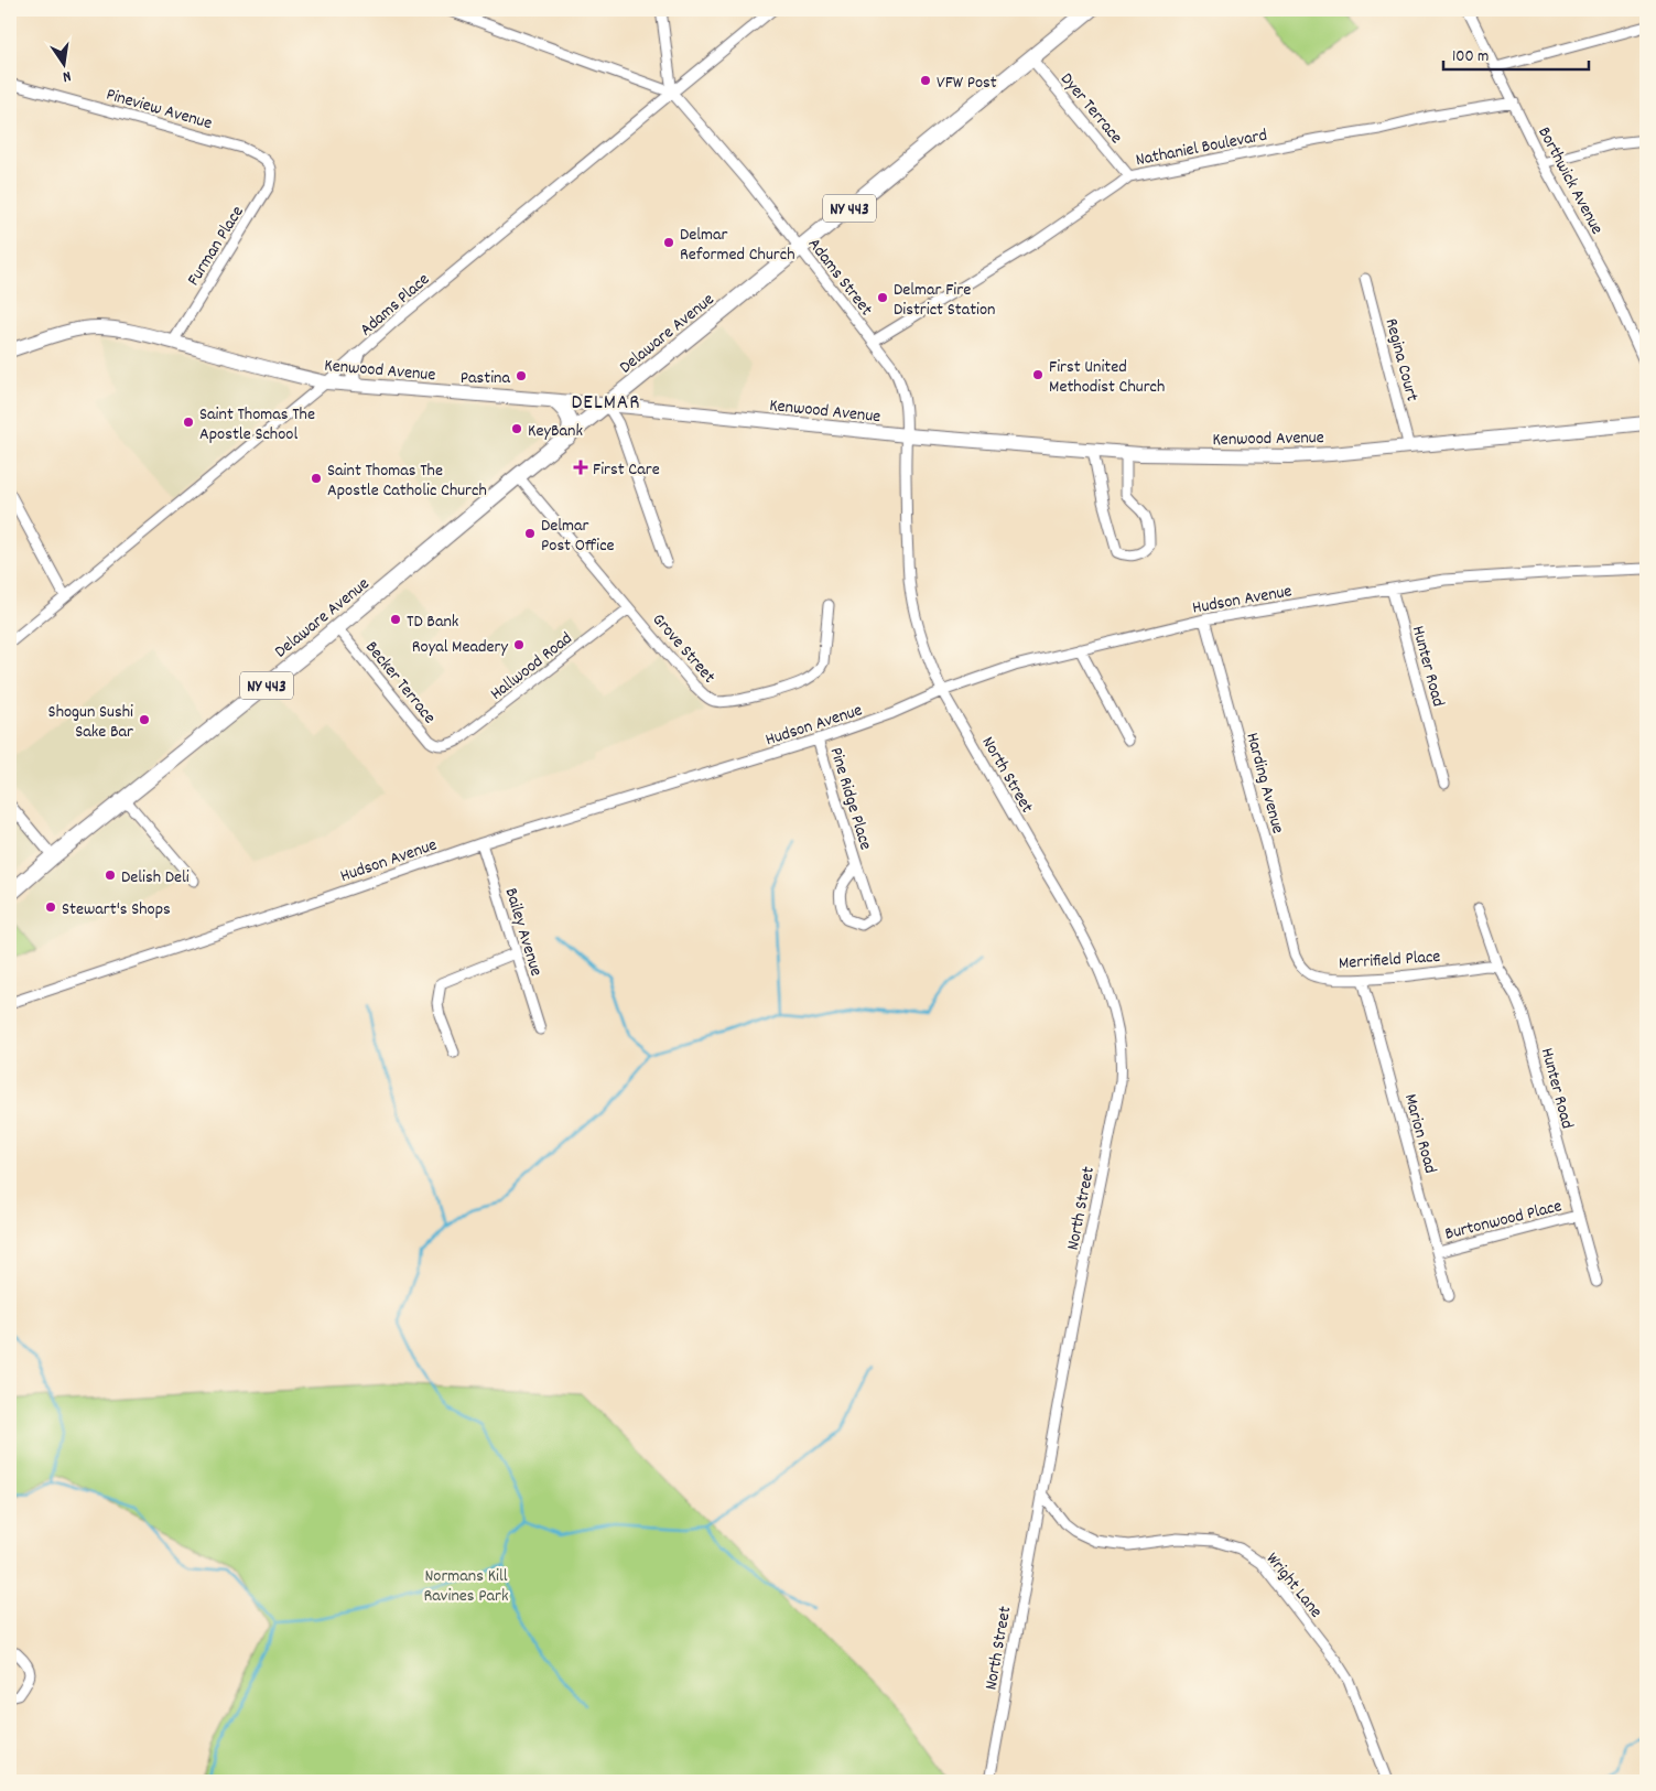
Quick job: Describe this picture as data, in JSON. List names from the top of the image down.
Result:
{
  "streets": {
    "main road": ["NY 443", "Delaware Avenue", "Kenwood Avenue"],
    "street": [
      "Pineview Avenue",
      "Dyer Terrace",
      "Nathaniel Boulevard",
      "Borthwick Avenue",
      "Furman Place",
      "Adams Street",
      "Adams Place",
      "Regina Court",
      "Hudson Avenue",
      "Grove Street",
      "Hallwood Road",
      "Hunter Road",
      "Becker Terrace",
      "North Street",
      "Harding Avenue",
      "Pine Ridge Place",
      "Bailey Avenue",
      "Merrifield Place",
      "Marion Road",
      "Burtonwood Place",
      "Wright Lane"
    ]
  },
  "crossings": [
    ["Pineview Avenue", "Furman Place"],
    ["Dyer Terrace", "Nathaniel Boulevard"],
    ["Dyer Terrace", "Delaware Avenue"],
    ["Nathaniel Boulevard", "Borthwick Avenue"],
    ["Nathaniel Boulevard", "Adams Street"],
    ["Furman Place", "Kenwood Avenue"],
    ["Adams Street", "Adams Place"],
    ["Adams Street", "Delaware Avenue"],
    ["Adams Street", "Kenwood Avenue"],
    ["Adams Street", "North Street"],
    ["Adams Place", "Kenwood Avenue"],
    ["Delaware Avenue", "Kenwood Avenue"],
    ["Delaware Avenue", "Grove Street"],
    ["Delaware Avenue", "Becker Terrace"],
    ["Regina Court", "Kenwood Avenue"],
    ["Hudson Avenue", "Hunter Road"],
    ["Hudson Avenue", "North Street"],
    ["Hudson Avenue", "Harding Avenue"],
    ["Hudson Avenue", "Pine Ridge Place"],
    ["Hudson Avenue", "Bailey Avenue"],
    ["Grove Street", "Hallwood Road"],
    ["Hallwood Road", "Becker Terrace"],
    ["Hunter Road", "Merrifield Place"],
    ["Hunter Road", "Burtonwood Place"],
    ["North Street", "Wright Lane"],
    ["Harding Avenue", "Merrifield Place"],
    ["Merrifield Place", "Marion Road"],
    ["Marion Road", "Burtonwood Place"]
  ],
  "districts": ["DELMAR"],
  "parks": ["Normans Kill Ravines Park"],
  "places": {
    "other": [
      "VFW Post",
      "Delmar Reformed Church",
      "Delmar Fire District Station",
      "First United Methodist Church",
      "Pastina",
      "Saint Thomas The Apostle School",
      "KeyBank",
      "Saint Thomas The Apostle Catholic Church",
      "Delmar Post Office",
      "TD Bank",
      "Royal Meadery",
      "Shogun Sushi Sake Bar",
      "Delish Deli",
      "Stewart's Shops"
    ],
    "health": ["First Care"]
  },
  "scale_bar": "100 m",
  "north": "bottom"
}
